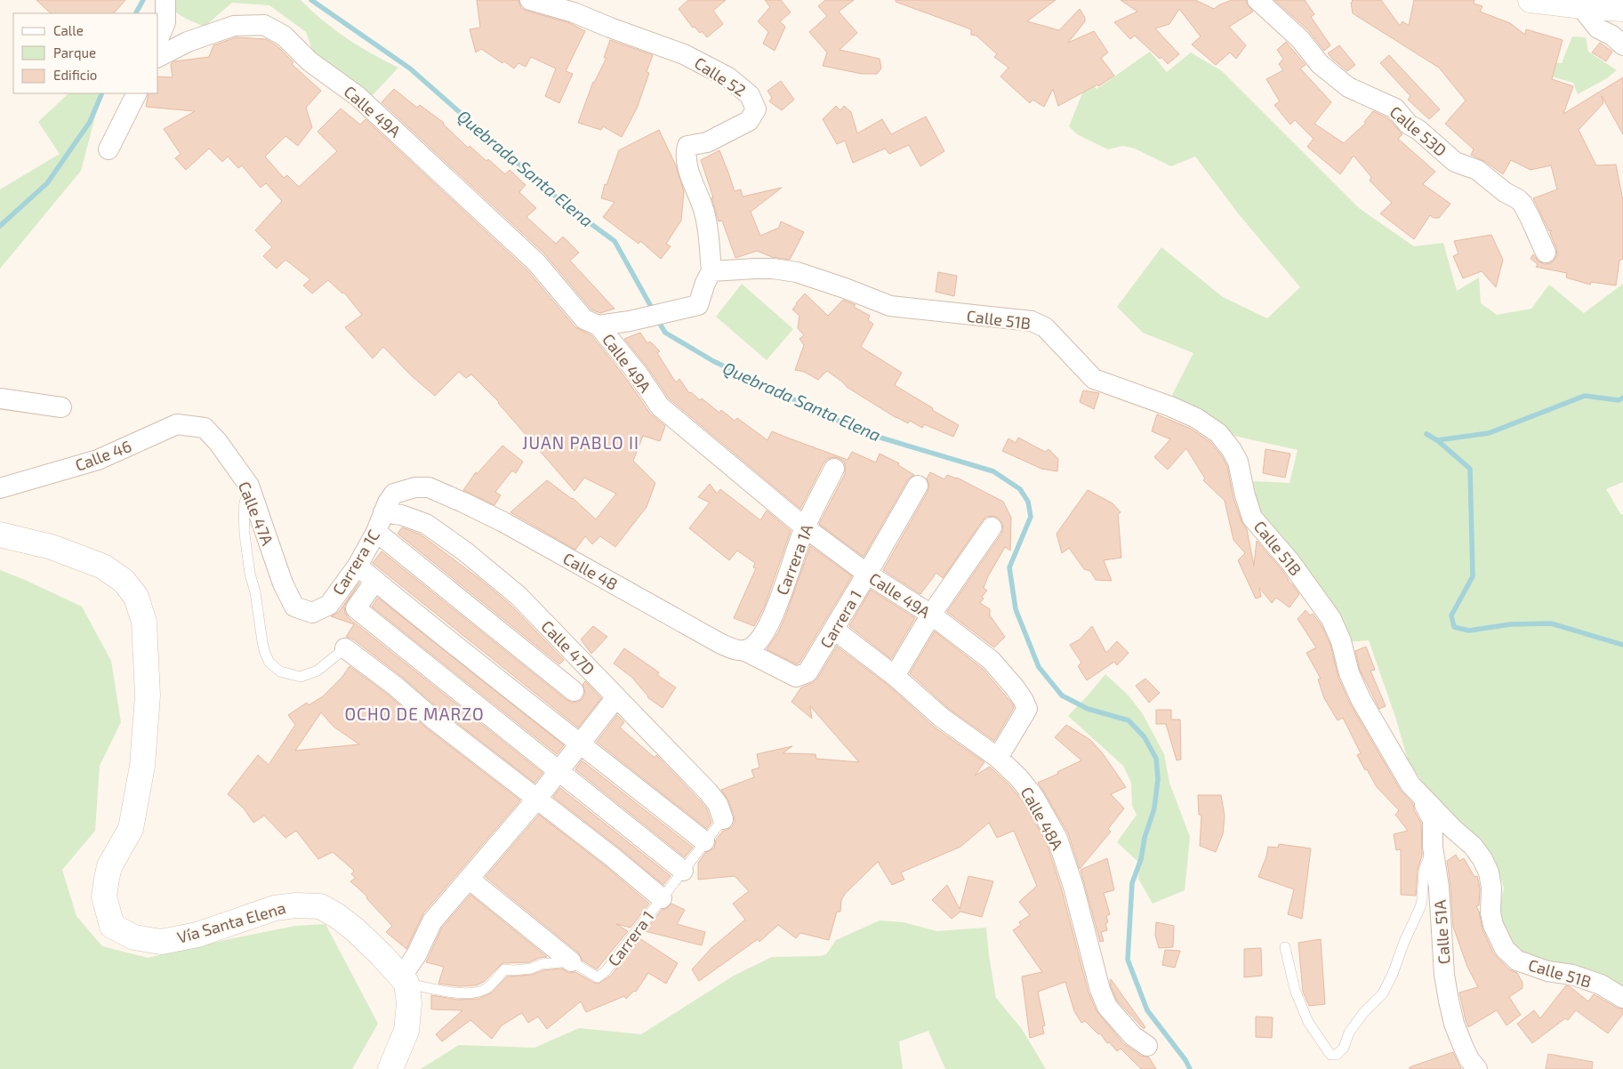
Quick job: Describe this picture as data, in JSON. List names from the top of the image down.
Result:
{
  "streets": {
    "main road": ["Vía Santa Elena"],
    "street": [
      "Calle 52",
      "Calle 49A",
      "Calle 53D",
      "Calle 51B",
      "Calle 46",
      "Calle 47A",
      "Carrera 1A",
      "Carrera 1C",
      "Calle 48",
      "Carrera 1",
      "Calle 47D",
      "Calle 48A",
      "Calle 51A"
    ]
  },
  "crossings": [
    ["Calle 52", "Calle 51B"],
    ["Calle 49A", "Carrera 1A"],
    ["Calle 49A", "Carrera 1"],
    ["Calle 49A", "Calle 48A"],
    ["Calle 51B", "Calle 51A"],
    ["Calle 46", "Calle 47A"],
    ["Calle 47A", "Carrera 1C"],
    ["Carrera 1A", "Calle 48"],
    ["Carrera 1C", "Calle 48"],
    ["Carrera 1C", "Calle 47D"],
    ["Calle 48", "Carrera 1"],
    ["Carrera 1", "Calle 47D"],
    ["Carrera 1", "Calle 48A"]
  ],
  "districts": ["JUAN PABLO II", "OCHO DE MARZO"],
  "water": ["Quebrada Santa Elena"],
  "legend": ["Calle", "Parque", "Edificio"]
}
